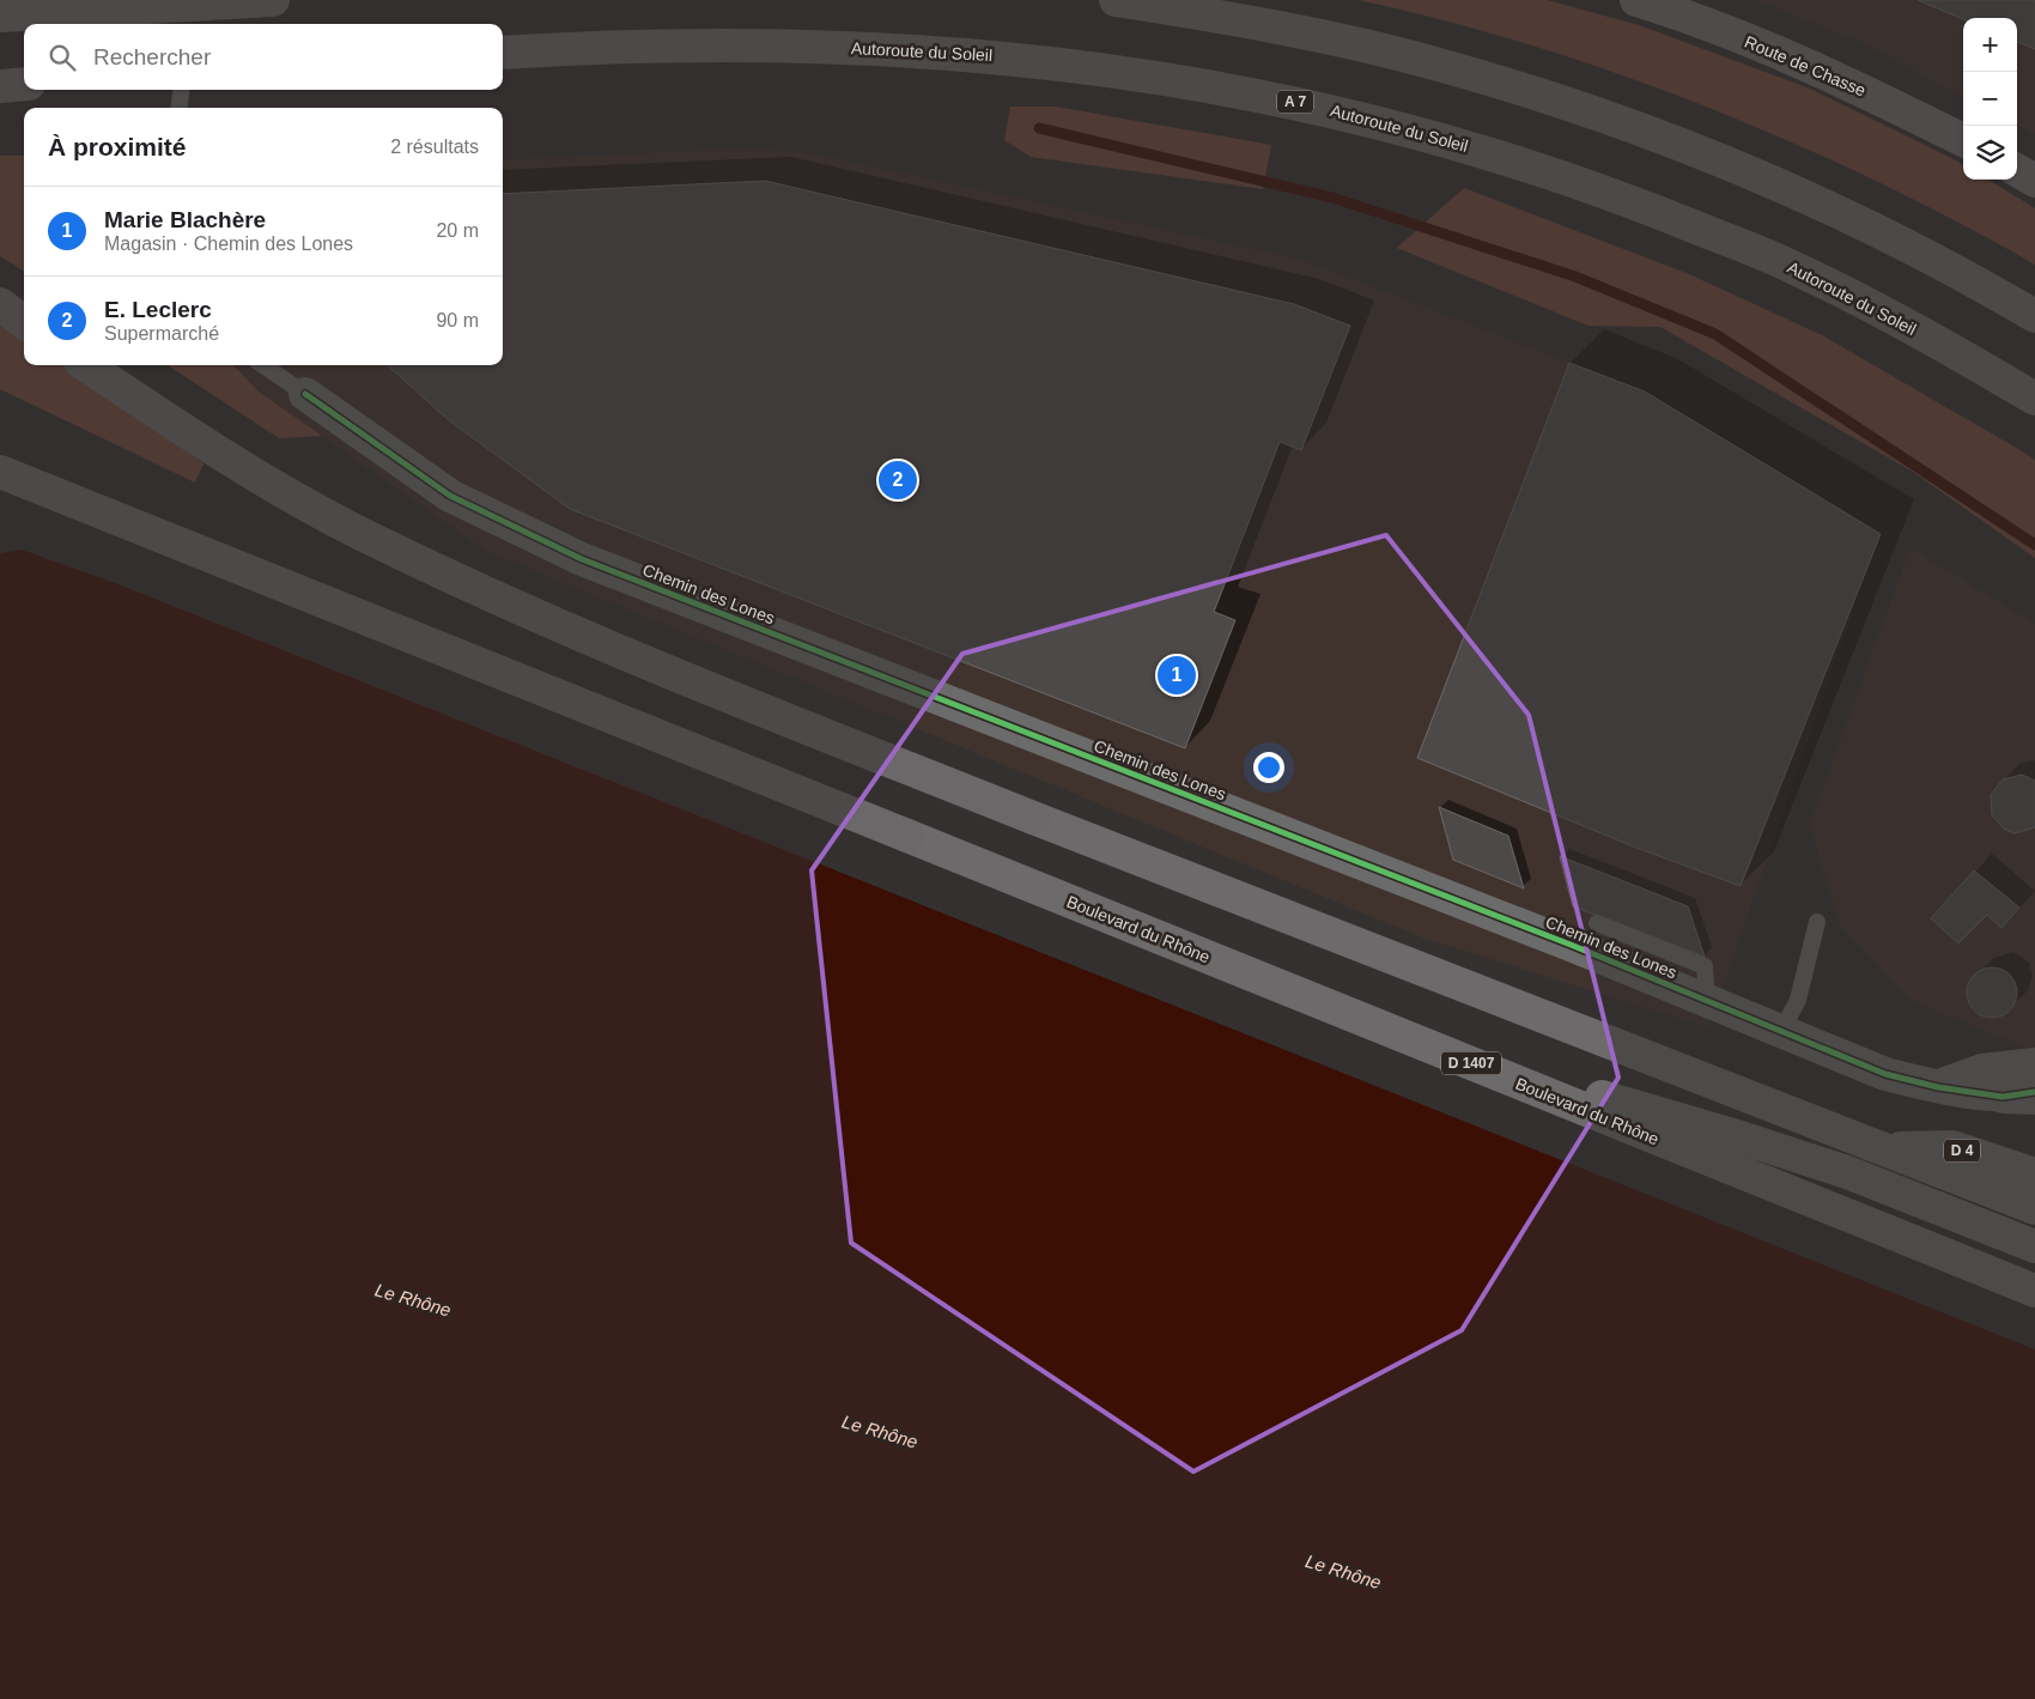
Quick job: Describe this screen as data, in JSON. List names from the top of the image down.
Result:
{
  "streets": {
    "highway": [
      "Autoroute du Soleil",
      "A 7",
      "Boulevard du Rhône",
      "D 1407",
      "D 4"
    ],
    "main road": ["Route de Chasse"],
    "street": ["Chemin des Lones"]
  },
  "water": ["Le Rhône"],
  "page": {
    "map_buttons": ["+", "−"],
    "search": "Rechercher",
    "heading": ["À proximité", "2 résultats"],
    "list": [
      {
        "mark": "1",
        "name": "Marie Blachère",
        "note": "Magasin · Chemin des Lones",
        "value": "20 m"
      },
      {
        "mark": "2",
        "name": "E. Leclerc",
        "note": "Supermarché",
        "value": "90 m"
      }
    ],
    "pins": ["2", "1"]
  }
}
